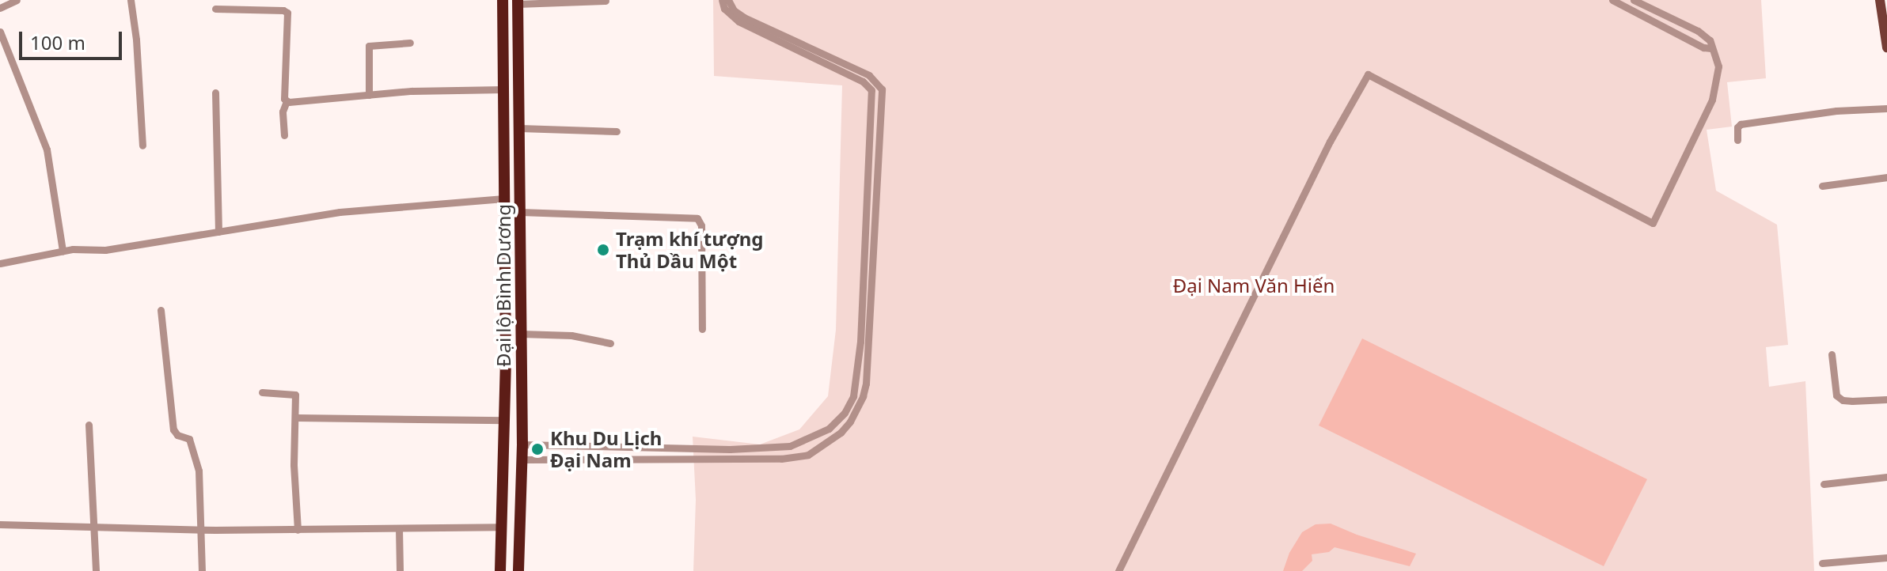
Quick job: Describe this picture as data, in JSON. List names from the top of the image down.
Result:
{
  "streets": {
    "highway": ["Đại lộ Bình Dương"]
  },
  "parks": ["Đại Nam Văn Hiến"],
  "places": ["Trạm khí tượng Thủ Dầu Một", "Khu Du Lịch Đại Nam"],
  "scale_bar": "100 m"
}
